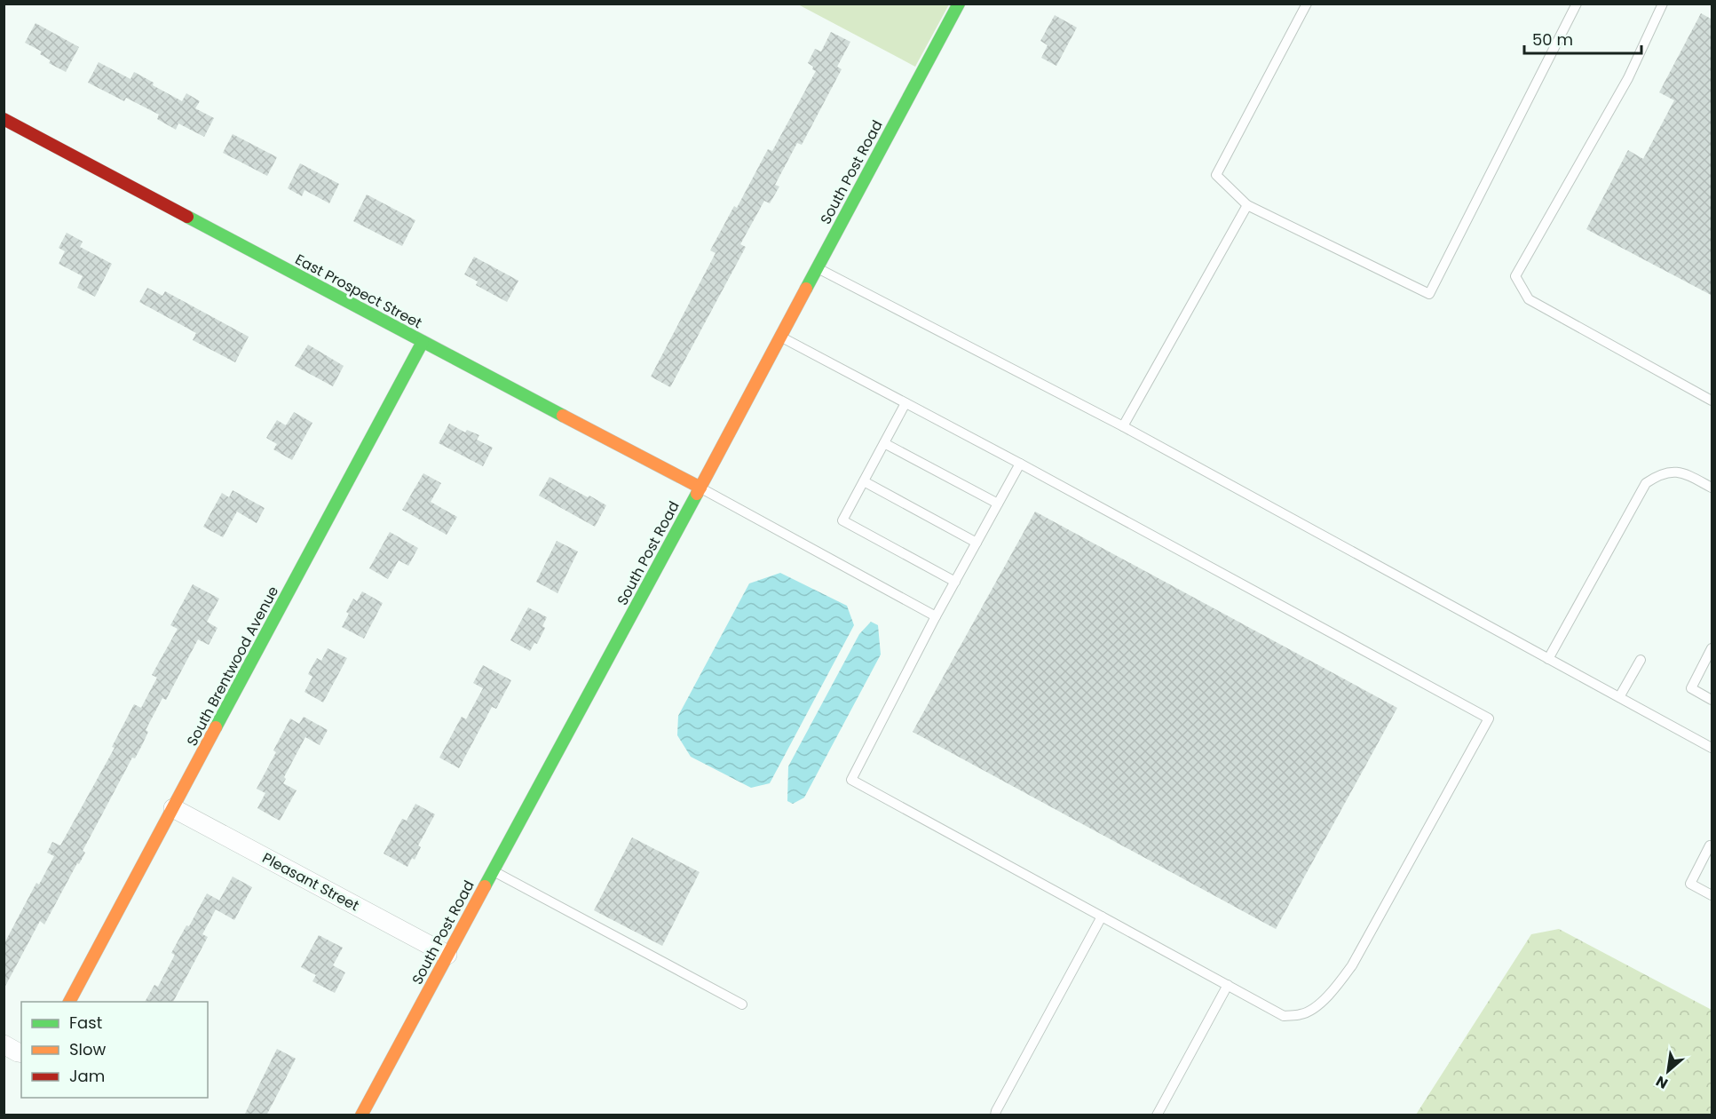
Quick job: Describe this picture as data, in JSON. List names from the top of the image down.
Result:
{
  "streets": {
    "street": [
      "South Post Road",
      "East Prospect Street",
      "South Brentwood Avenue",
      "Pleasant Street"
    ]
  },
  "crossings": [
    ["South Post Road", "East Prospect Street"],
    ["South Post Road", "Pleasant Street"],
    ["East Prospect Street", "South Brentwood Avenue"],
    ["South Brentwood Avenue", "Pleasant Street"]
  ],
  "legend": ["Fast", "Slow", "Jam"],
  "scale_bar": "50 m",
  "north": "bottom left"
}
